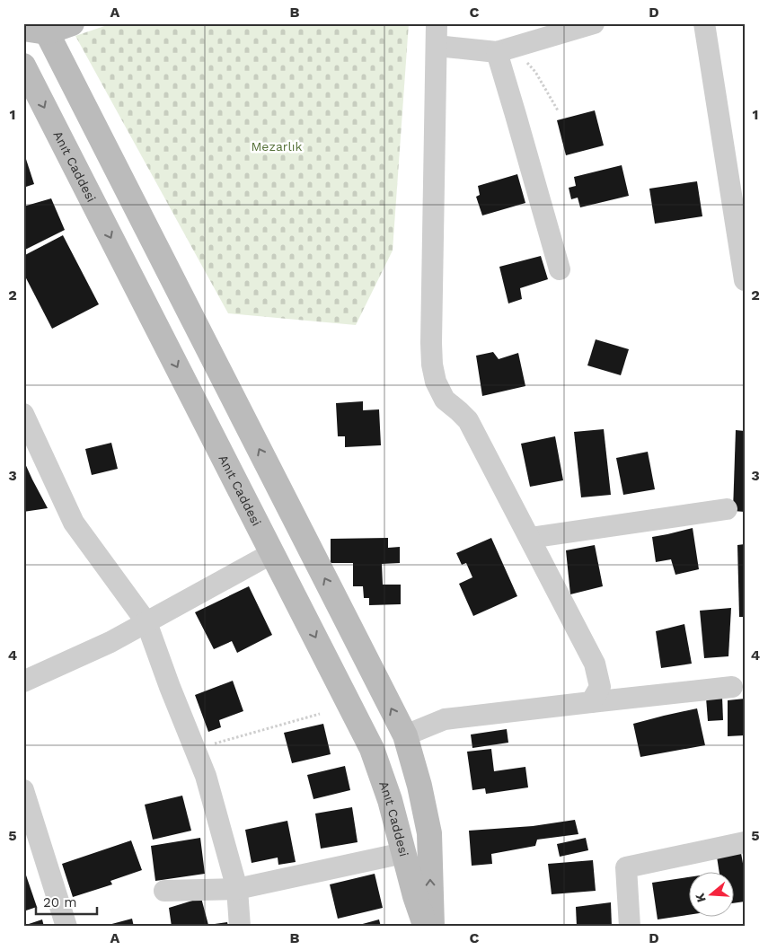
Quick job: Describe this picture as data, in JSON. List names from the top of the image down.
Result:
{
  "streets": {
    "main road": ["Anıt Caddesi"]
  },
  "parks": ["Mezarlık"],
  "scale_bar": "20 m",
  "north": "left",
  "grid": {
    "columns": [
      "A",
      "B",
      "C",
      "D"
    ],
    "rows": [
      "1",
      "2",
      "3",
      "4",
      "5"
    ]
  }
}
